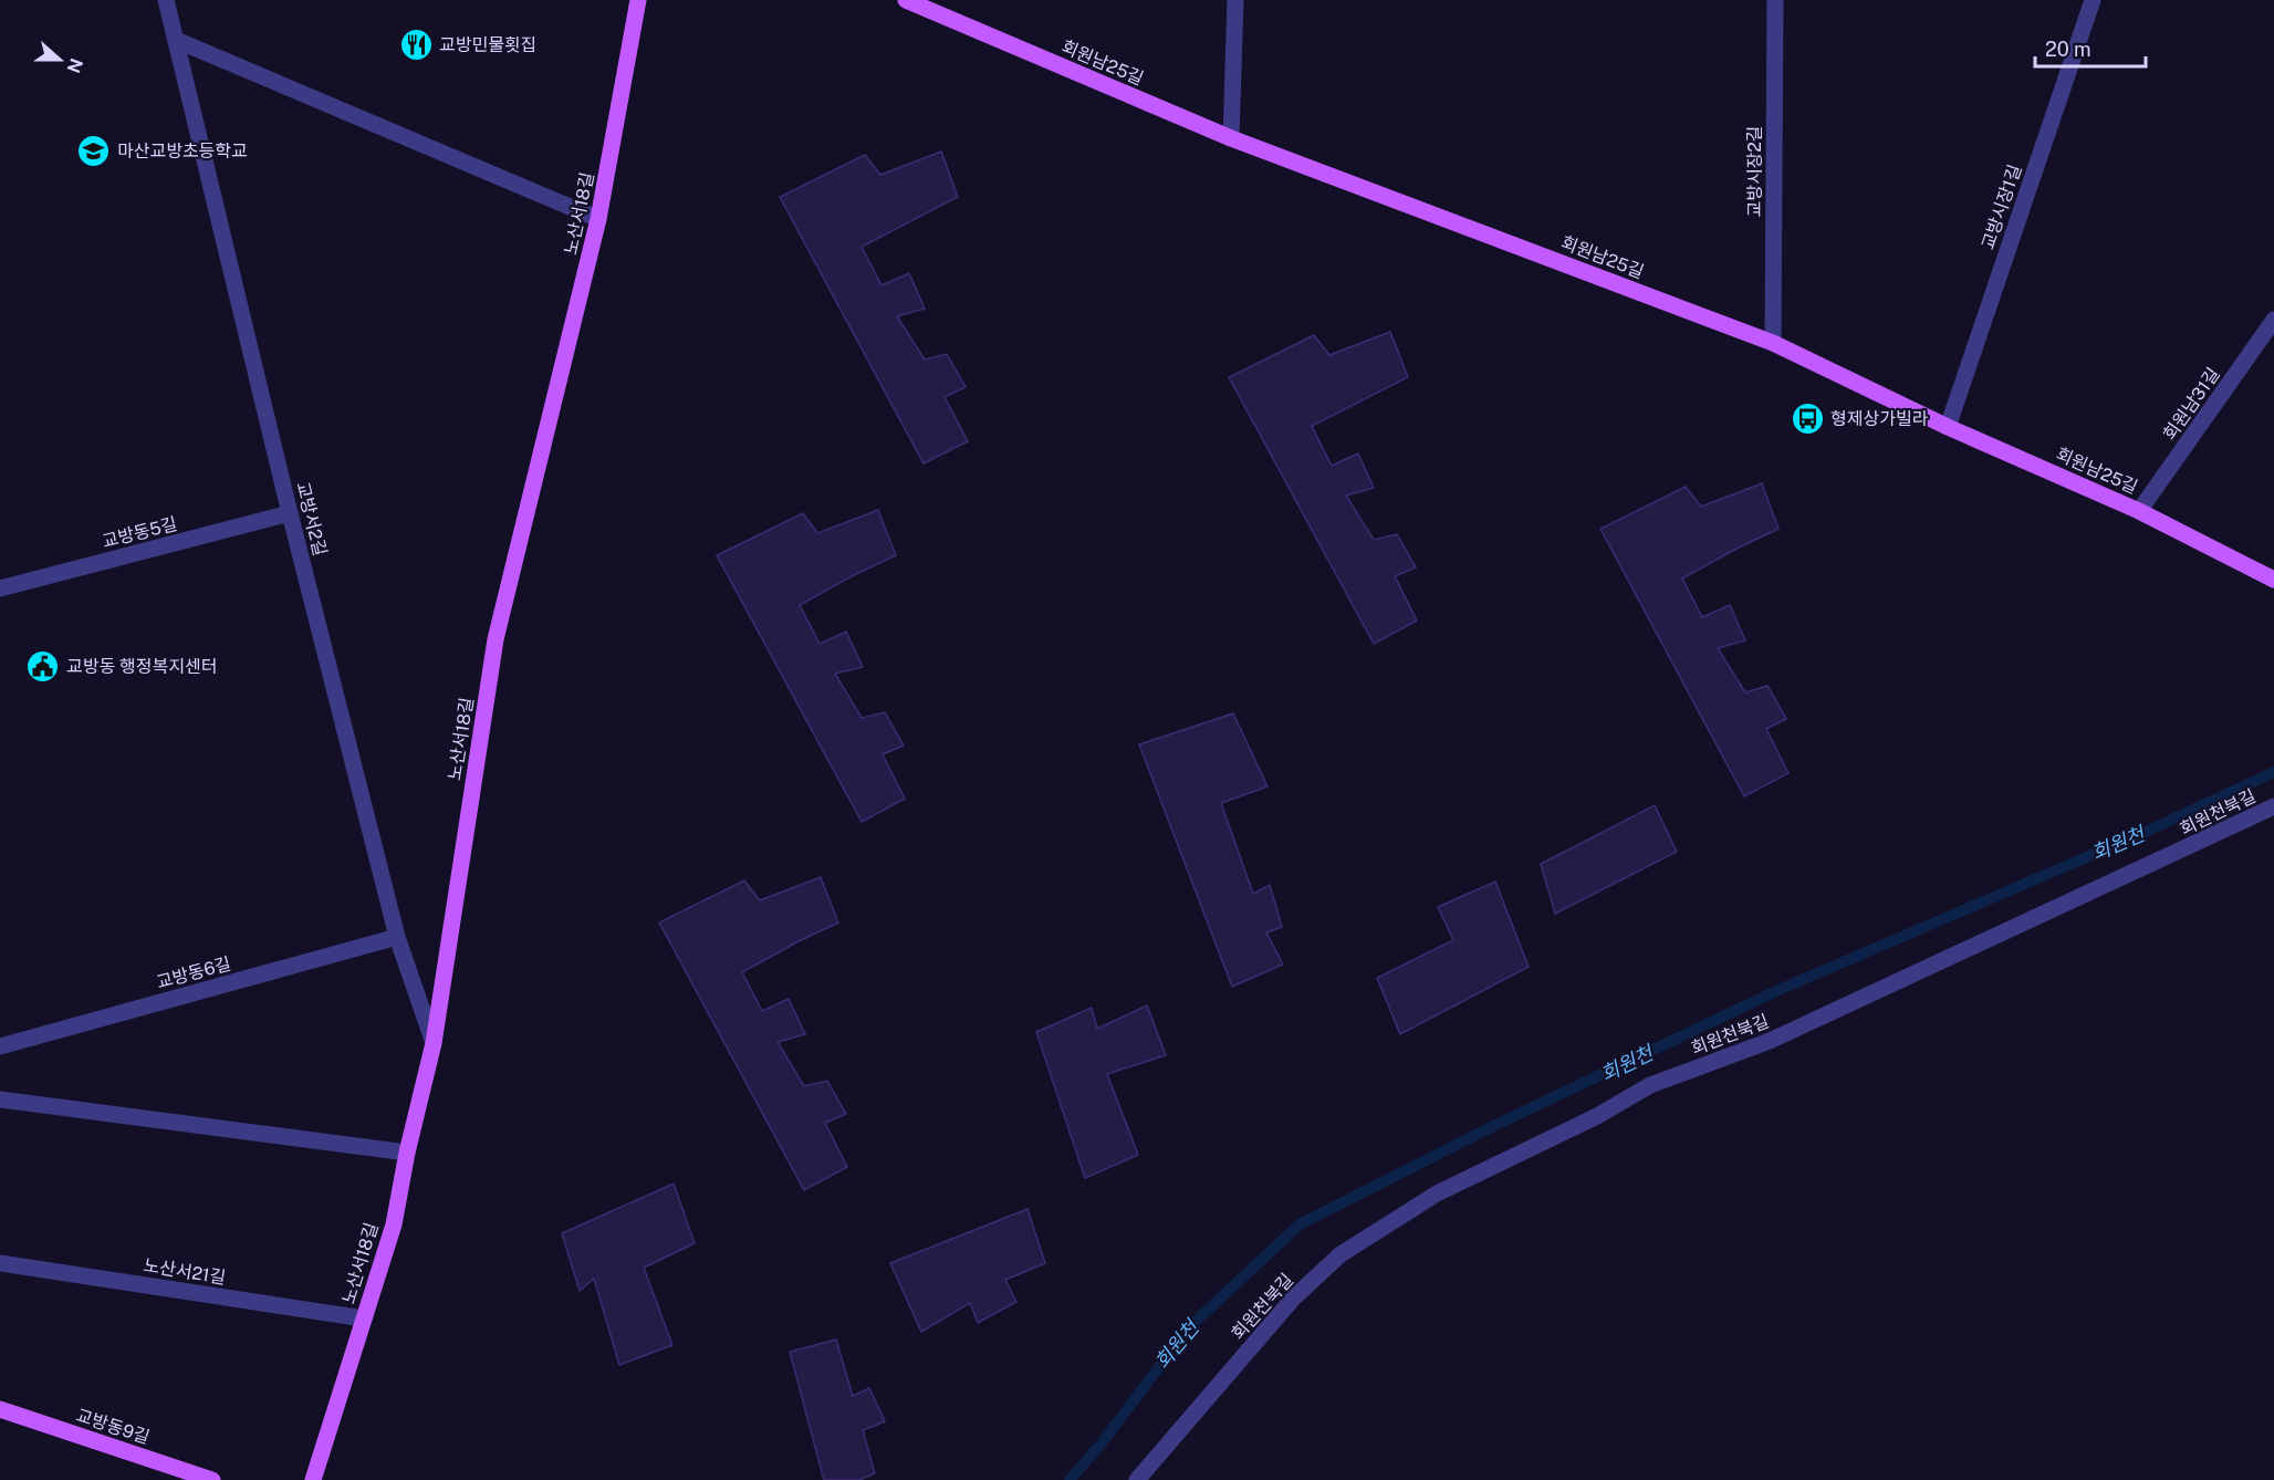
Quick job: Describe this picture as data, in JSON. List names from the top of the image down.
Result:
{
  "streets": {
    "main road": ["회원남25길", "노산서18길", "교방동9길"],
    "street": [
      "교방시장2길",
      "교방시장1길",
      "회원남31길",
      "교방서2길",
      "교방동5길",
      "회원천북길",
      "교방동6길",
      "노산서21길"
    ]
  },
  "crossings": [
    ["회원남25길", "교방시장2길"],
    ["회원남25길", "교방시장1길"],
    ["회원남25길", "회원남31길"],
    ["노산서18길", "교방서2길"],
    ["노산서18길", "노산서21길"],
    ["교방서2길", "교방동5길"],
    ["교방서2길", "교방동6길"]
  ],
  "water": ["회원천"],
  "places": {
    "restaurant": ["교방민물횟집"],
    "school or university": ["마산교방초등학교"],
    "bus stop": ["형제상가빌라"],
    "public building": ["교방동 행정복지센터"]
  },
  "scale_bar": "20 m",
  "north": "right"
}
